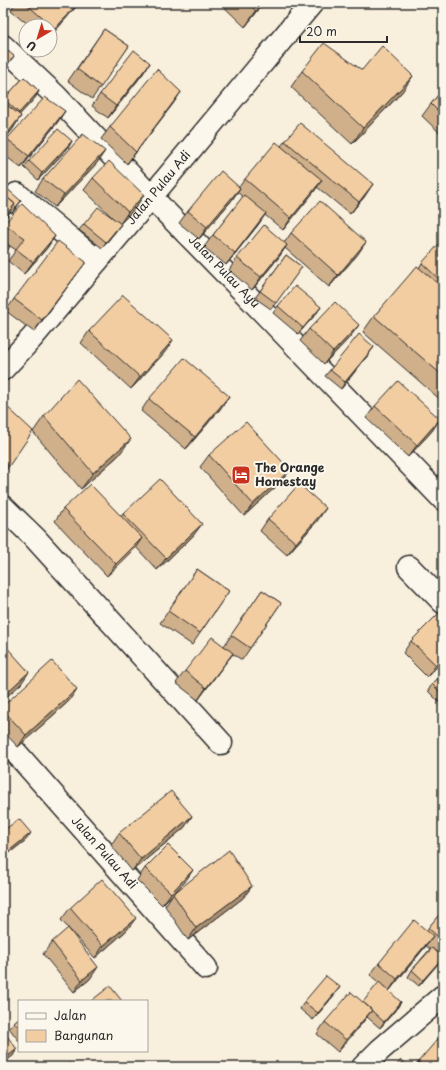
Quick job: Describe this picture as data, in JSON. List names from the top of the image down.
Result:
{
  "streets": {
    "street": ["Jalan Pulau Adi", "Jalan Pulau Ayu"]
  },
  "crossings": [
    ["Jalan Pulau Adi", "Jalan Pulau Ayu"]
  ],
  "places": {
    "hotel": ["The Orange Homestay"]
  },
  "legend": ["Jalan", "Bangunan"],
  "scale_bar": "20 m",
  "north": "bottom left"
}
